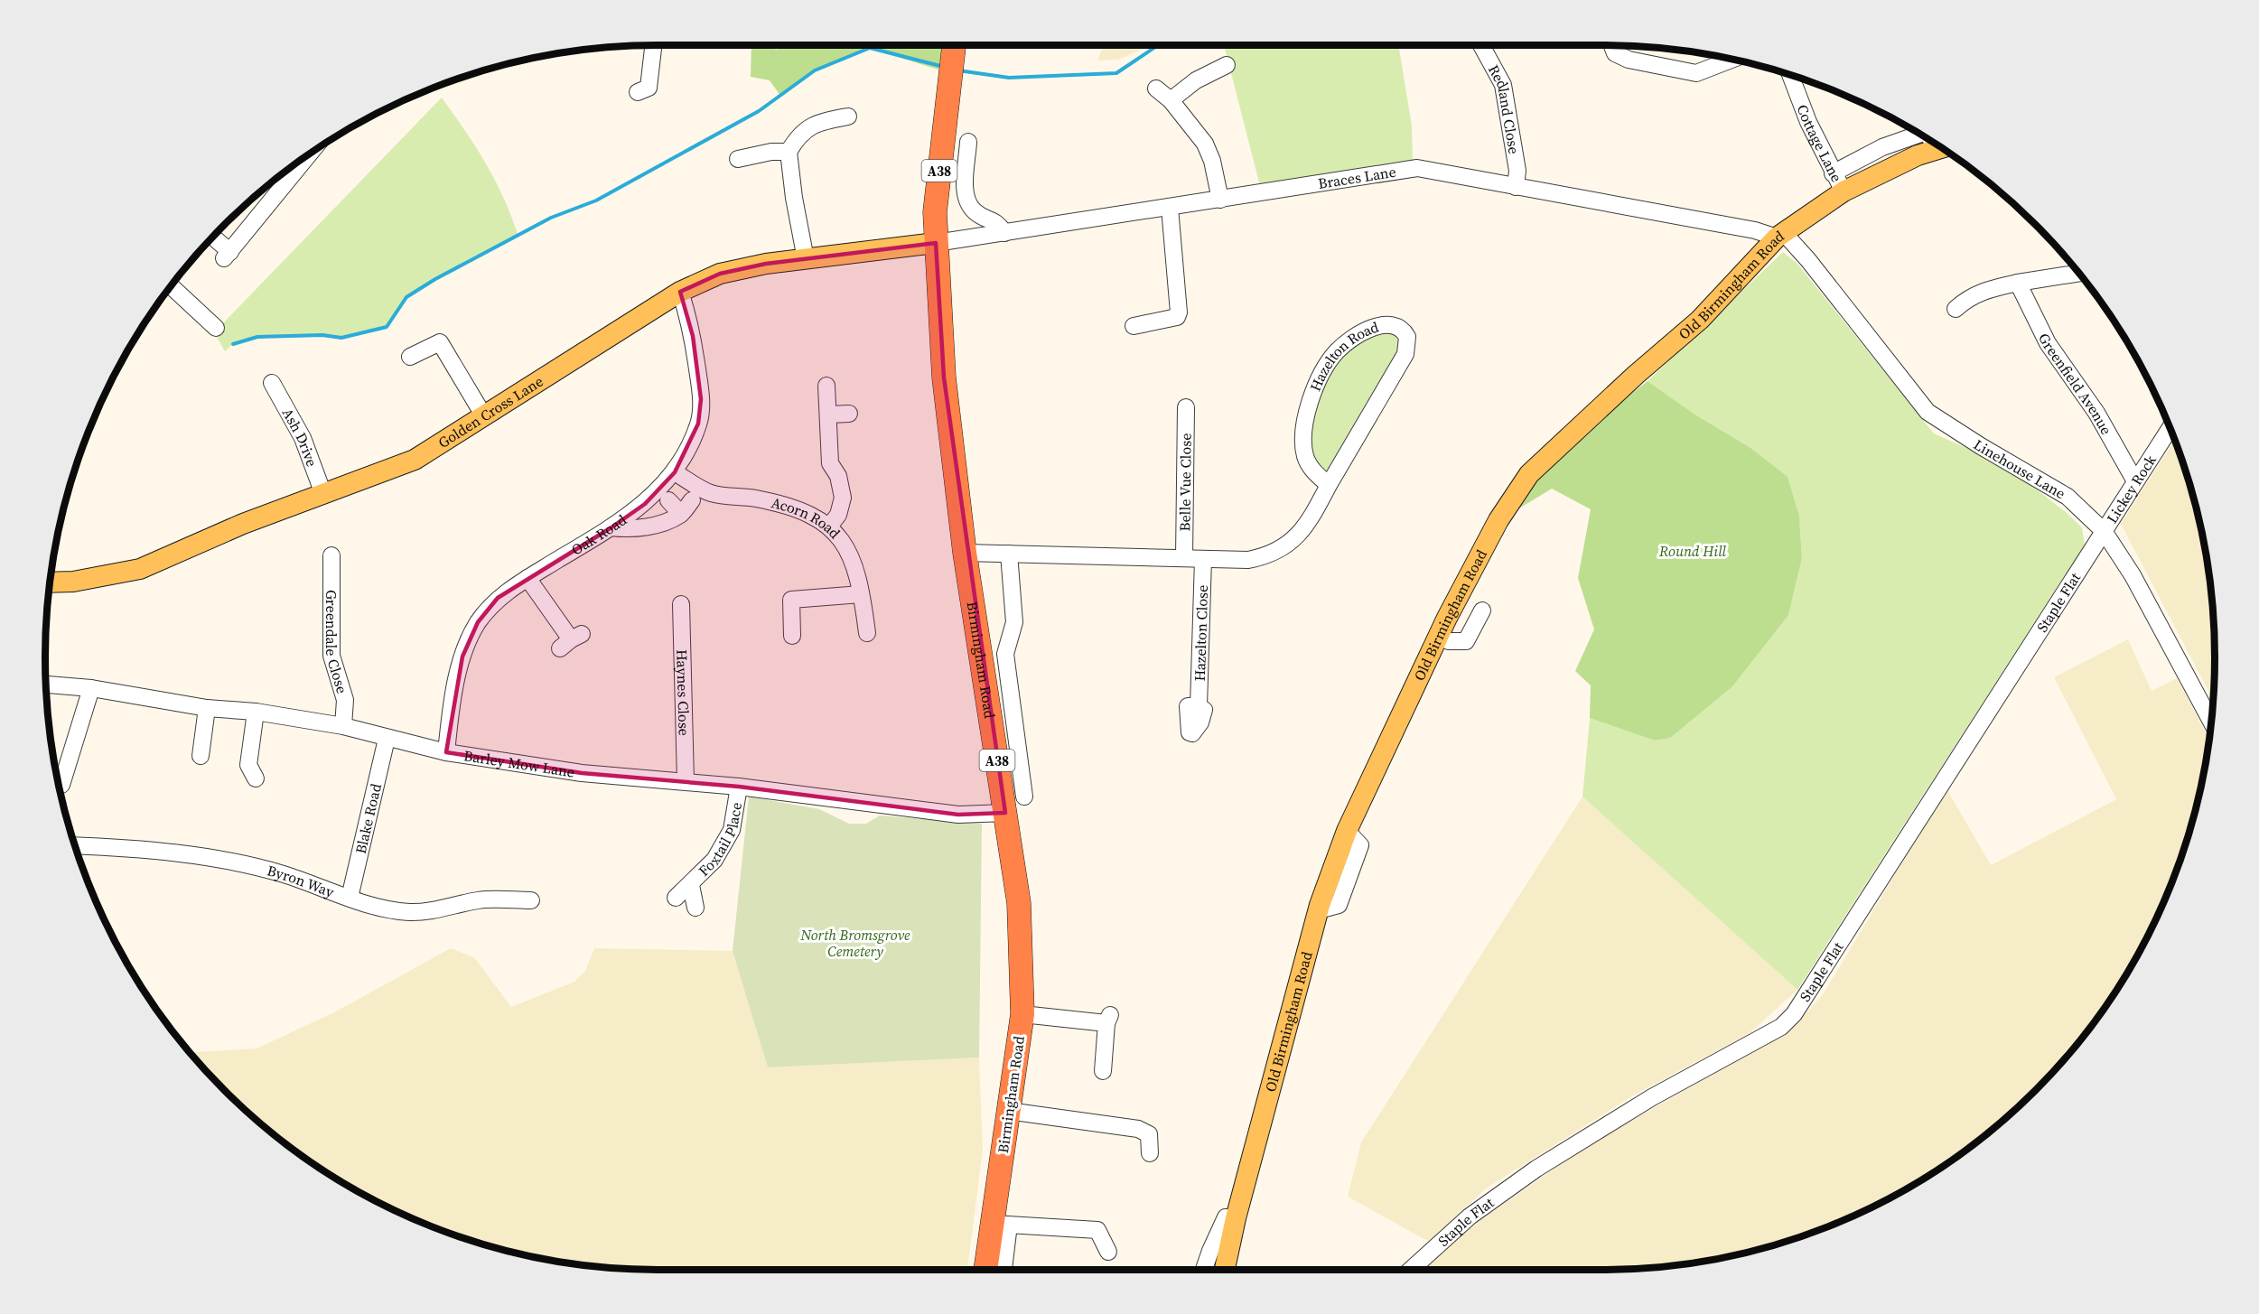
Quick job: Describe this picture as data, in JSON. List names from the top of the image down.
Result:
{
  "streets": {
    "highway": ["A38", "Birmingham Road"],
    "main road": ["Old Birmingham Road", "Golden Cross Lane"],
    "street": [
      "Redland Close",
      "Cottage Lane",
      "Braces Lane",
      "Hazelton Road",
      "Greenfield Avenue",
      "Ash Drive",
      "Linehouse Lane",
      "Belle Vue Close",
      "Lickey Rock",
      "Acorn Road",
      "Oak Road",
      "Staple Flat",
      "Hazelton Close",
      "Greendale Close",
      "Haynes Close",
      "Barley Mow Lane",
      "Blake Road",
      "Foxtail Place",
      "Byron Way"
    ]
  },
  "crossings": [
    ["Redland Close", "Braces Lane"],
    ["Cottage Lane", "Old Birmingham Road"],
    ["Braces Lane", "Old Birmingham Road"],
    ["Braces Lane", "Golden Cross Lane"],
    ["Braces Lane", "Linehouse Lane"],
    ["Braces Lane", "Birmingham Road"],
    ["Old Birmingham Road", "Linehouse Lane"],
    ["Hazelton Road", "Belle Vue Close"],
    ["Hazelton Road", "Hazelton Close"],
    ["Hazelton Road", "Birmingham Road"],
    ["Greenfield Avenue", "Lickey Rock"],
    ["Golden Cross Lane", "Ash Drive"],
    ["Golden Cross Lane", "Oak Road"],
    ["Golden Cross Lane", "Birmingham Road"],
    ["Linehouse Lane", "Lickey Rock"],
    ["Linehouse Lane", "Staple Flat"],
    ["Lickey Rock", "Staple Flat"],
    ["Acorn Road", "Oak Road"],
    ["Oak Road", "Barley Mow Lane"],
    ["Greendale Close", "Barley Mow Lane"],
    ["Birmingham Road", "Barley Mow Lane"],
    ["Haynes Close", "Barley Mow Lane"],
    ["Barley Mow Lane", "Blake Road"],
    ["Barley Mow Lane", "Foxtail Place"],
    ["Blake Road", "Byron Way"]
  ],
  "parks": ["Round Hill", "North Bromsgrove Cemetery"]
}
